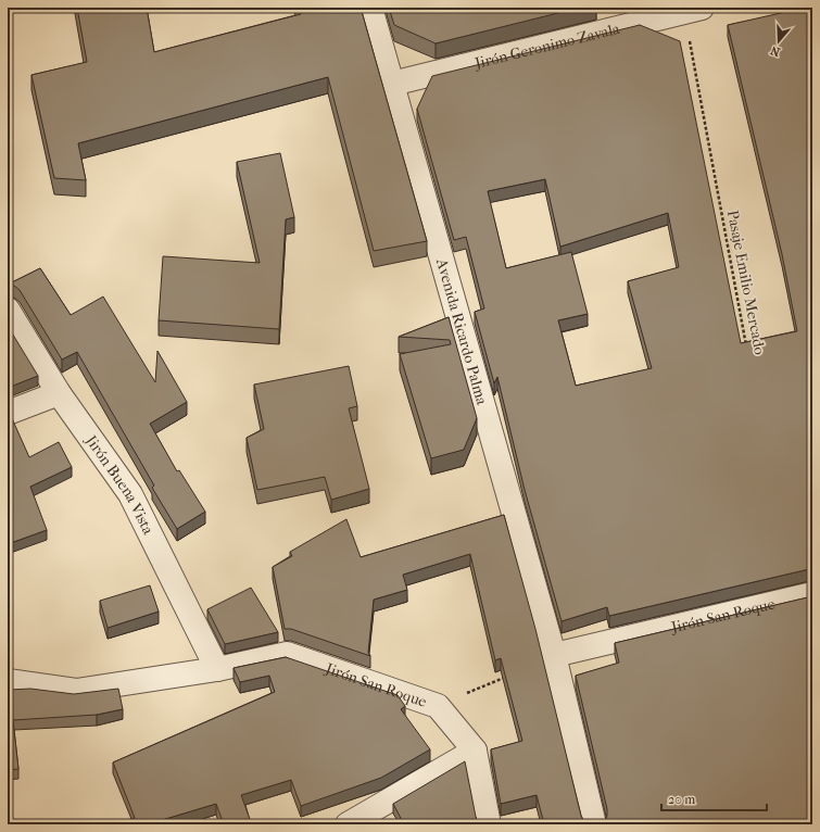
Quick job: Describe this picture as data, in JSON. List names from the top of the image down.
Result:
{
  "streets": {
    "street": [
      "Jirón Geronimo Zavala",
      "Avenida Ricardo Palma",
      "Jirón Buena Vista",
      "Jirón San Roque"
    ],
    "path": ["Pasaje Emilio Mercado"]
  },
  "crossings": [
    ["Jirón Geronimo Zavala", "Pasaje Emilio Mercado"],
    ["Jirón Geronimo Zavala", "Avenida Ricardo Palma"],
    ["Avenida Ricardo Palma", "Jirón San Roque"],
    ["Jirón Buena Vista", "Jirón San Roque"]
  ],
  "scale_bar": "20 m",
  "north": "bottom"
}
